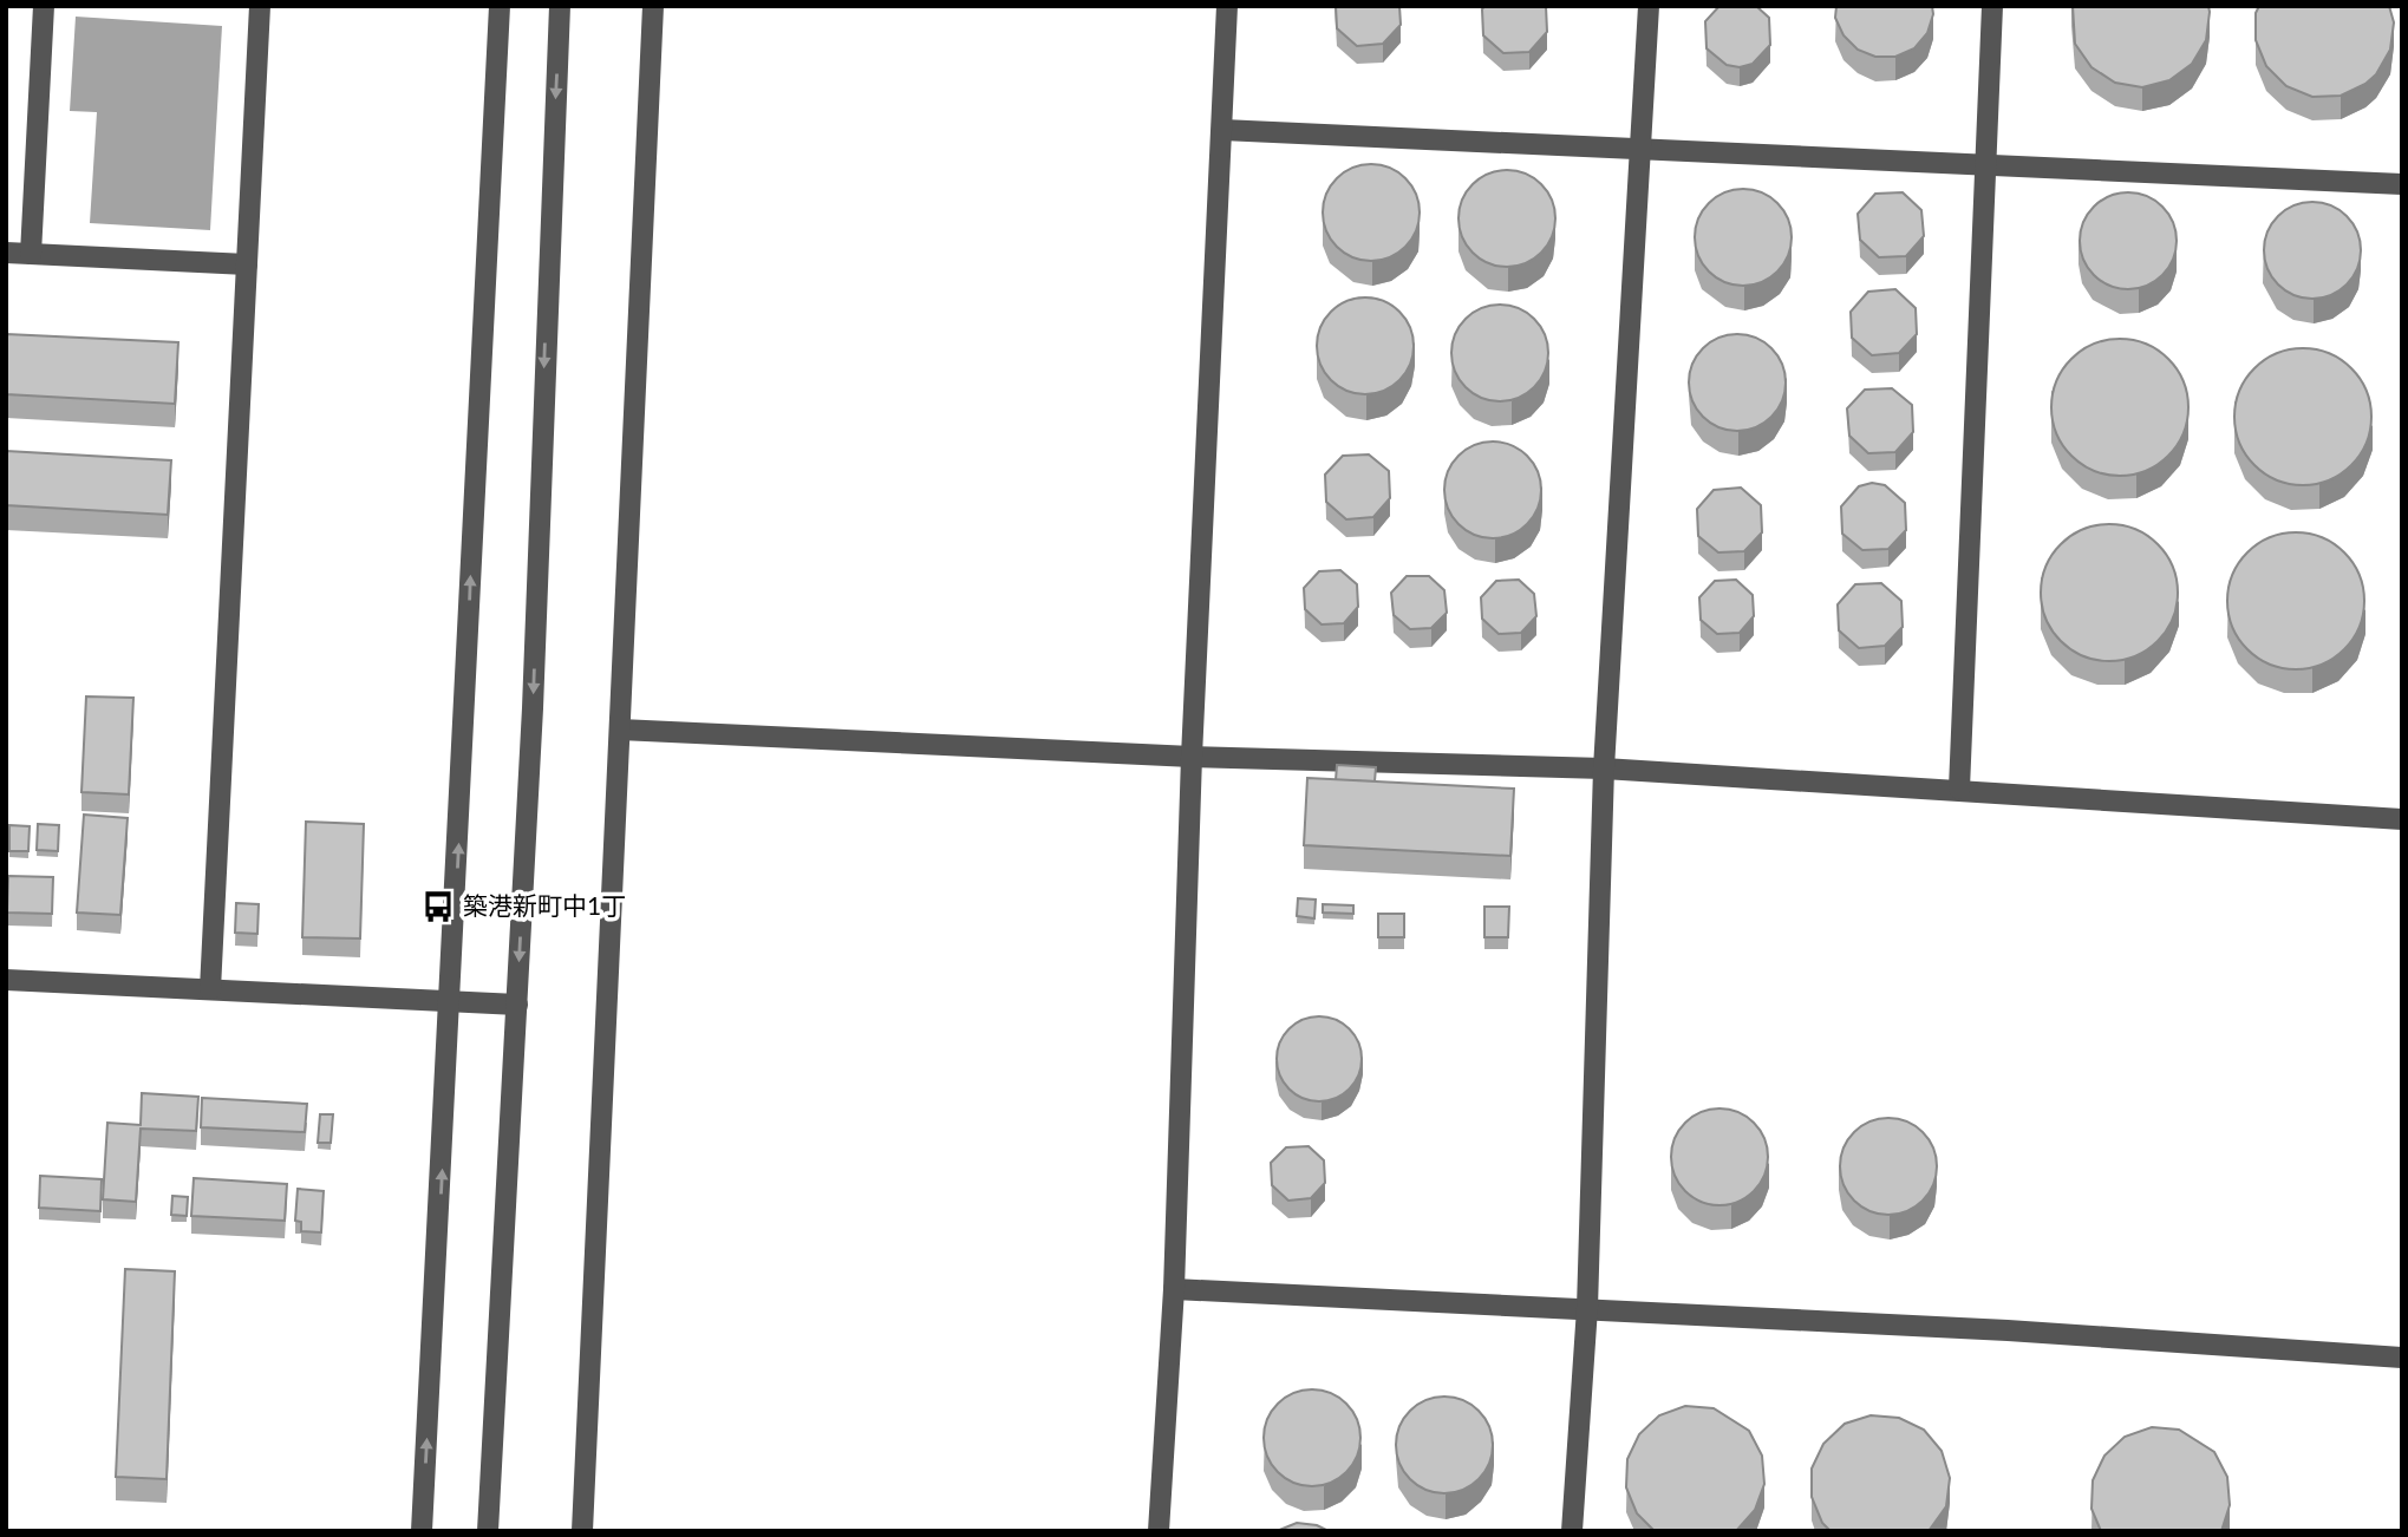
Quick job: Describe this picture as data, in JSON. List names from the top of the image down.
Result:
{
  "places": {
    "bus stop": ["築港新町中1丁"]
  }
}
